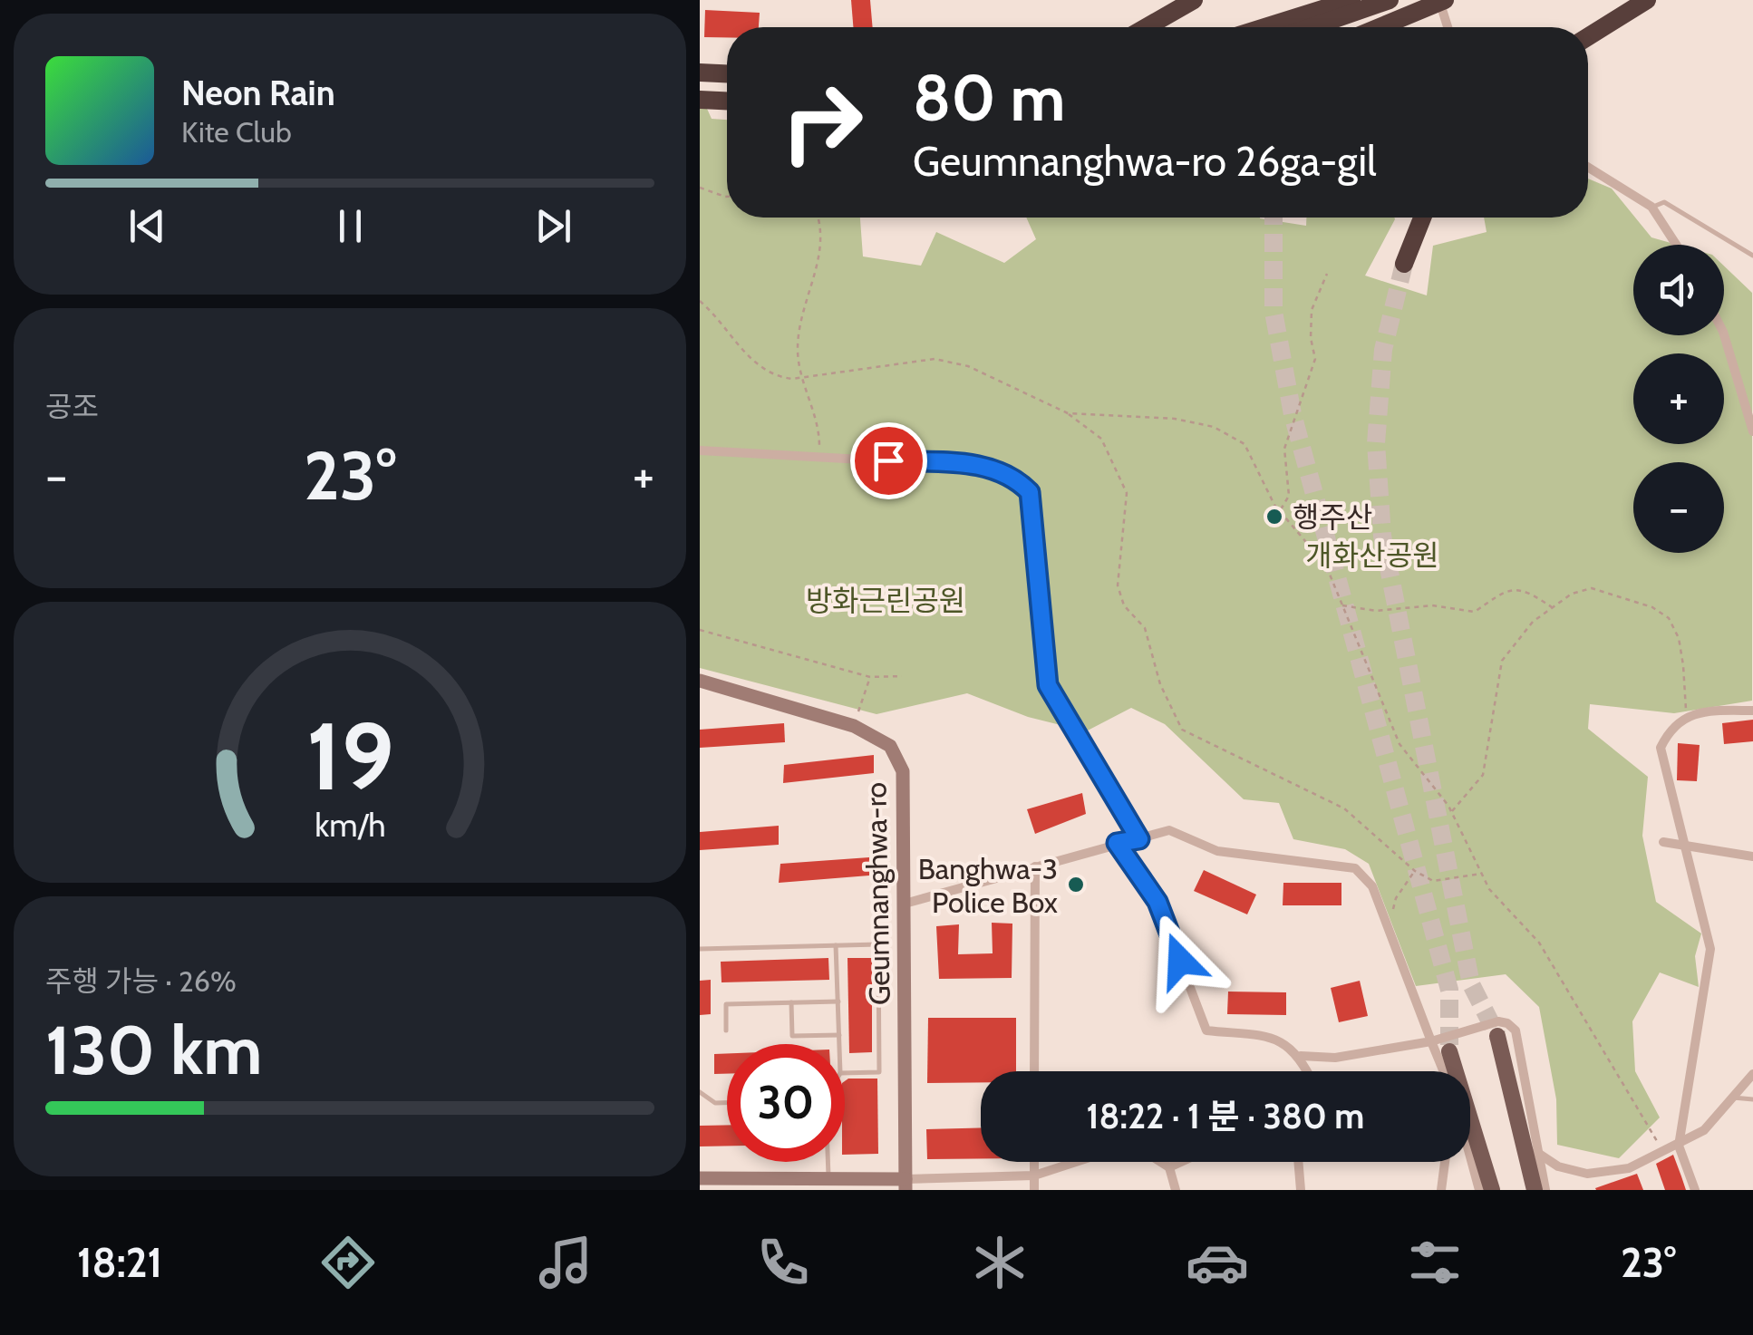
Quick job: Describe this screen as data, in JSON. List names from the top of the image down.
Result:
{
  "streets": {
    "street": ["Geumnanghwa-ro"]
  },
  "parks": ["개화산공원", "방화근린공원"],
  "places": ["행주산", "Banghwa-3 Police Box"],
  "page": {
    "turn": ["80 m", "Geumnanghwa-ro 26ga-gil"],
    "song": ["Neon Rain", "Kite Club"],
    "map_buttons": ["+", "−"],
    "tile": [
      "공조",
      ["주행 가능 · 26%", "130 km"]
    ],
    "heat": ["−", "23°", "+"],
    "limit": "30",
    "trip": "18:22 · 1 분 · 380 m",
    "tabs": ["18:21", "23°"],
    "gauge": ["19", "km/h"]
  }
}
